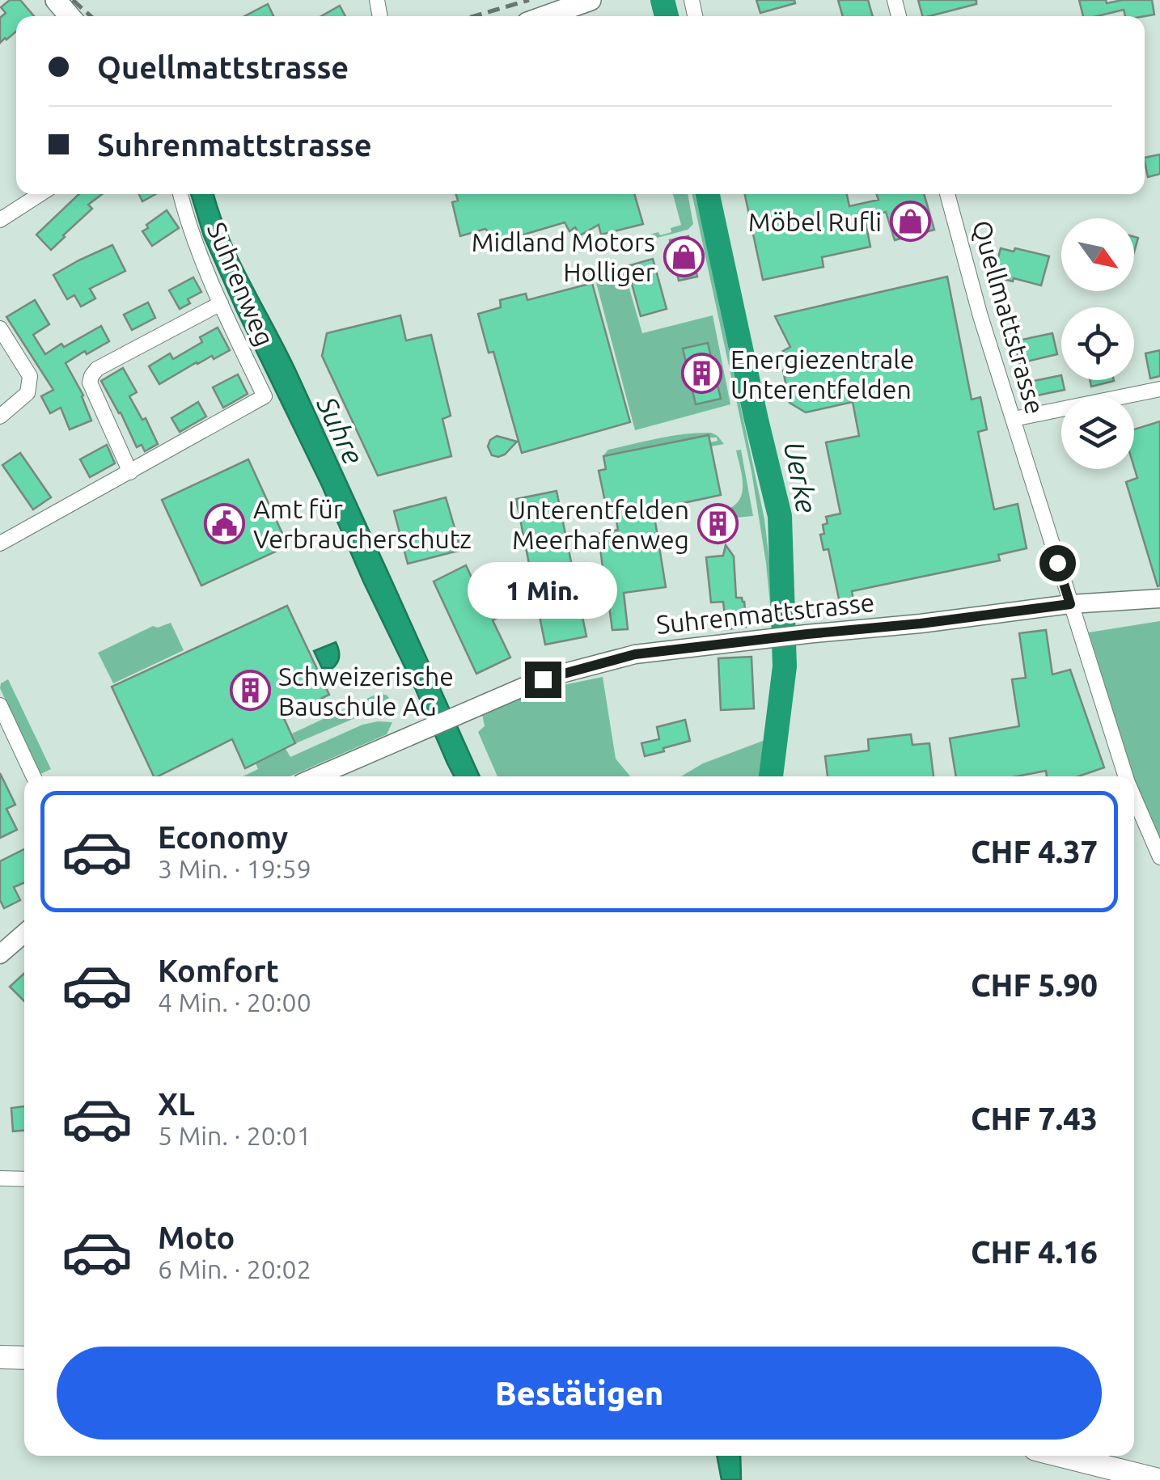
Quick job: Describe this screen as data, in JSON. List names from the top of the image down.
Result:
{
  "streets": {
    "street": ["Suhrenweg", "Quellmattstrasse", "Suhrenmattstrasse"]
  },
  "crossings": [
    ["Quellmattstrasse", "Suhrenmattstrasse"]
  ],
  "water": ["Suhre", "Uerke"],
  "places": {
    "shop": ["Möbel Rufli", "Midland Motors Holliger"],
    "building": ["Energiezentrale Unterentfelden", "Unterentfelden Meerhafenweg", "Schweizerische Bauschule AG"],
    "public building": ["Amt für Verbraucherschutz"]
  },
  "north": "bottom right",
  "page": {
    "banner": ["Quellmattstrasse", "Suhrenmattstrasse"],
    "bubble": "1 Min.",
    "list": [
      {
        "name": "Economy",
        "note": "3 Min. · 19:59",
        "value": "CHF 4.37"
      },
      {
        "name": "Komfort",
        "note": "4 Min. · 20:00",
        "value": "CHF 5.90"
      },
      {
        "name": "XL",
        "note": "5 Min. · 20:01",
        "value": "CHF 7.43"
      },
      {
        "name": "Moto",
        "note": "6 Min. · 20:02",
        "value": "CHF 4.16"
      }
    ],
    "buttons": "Bestätigen"
  }
}
